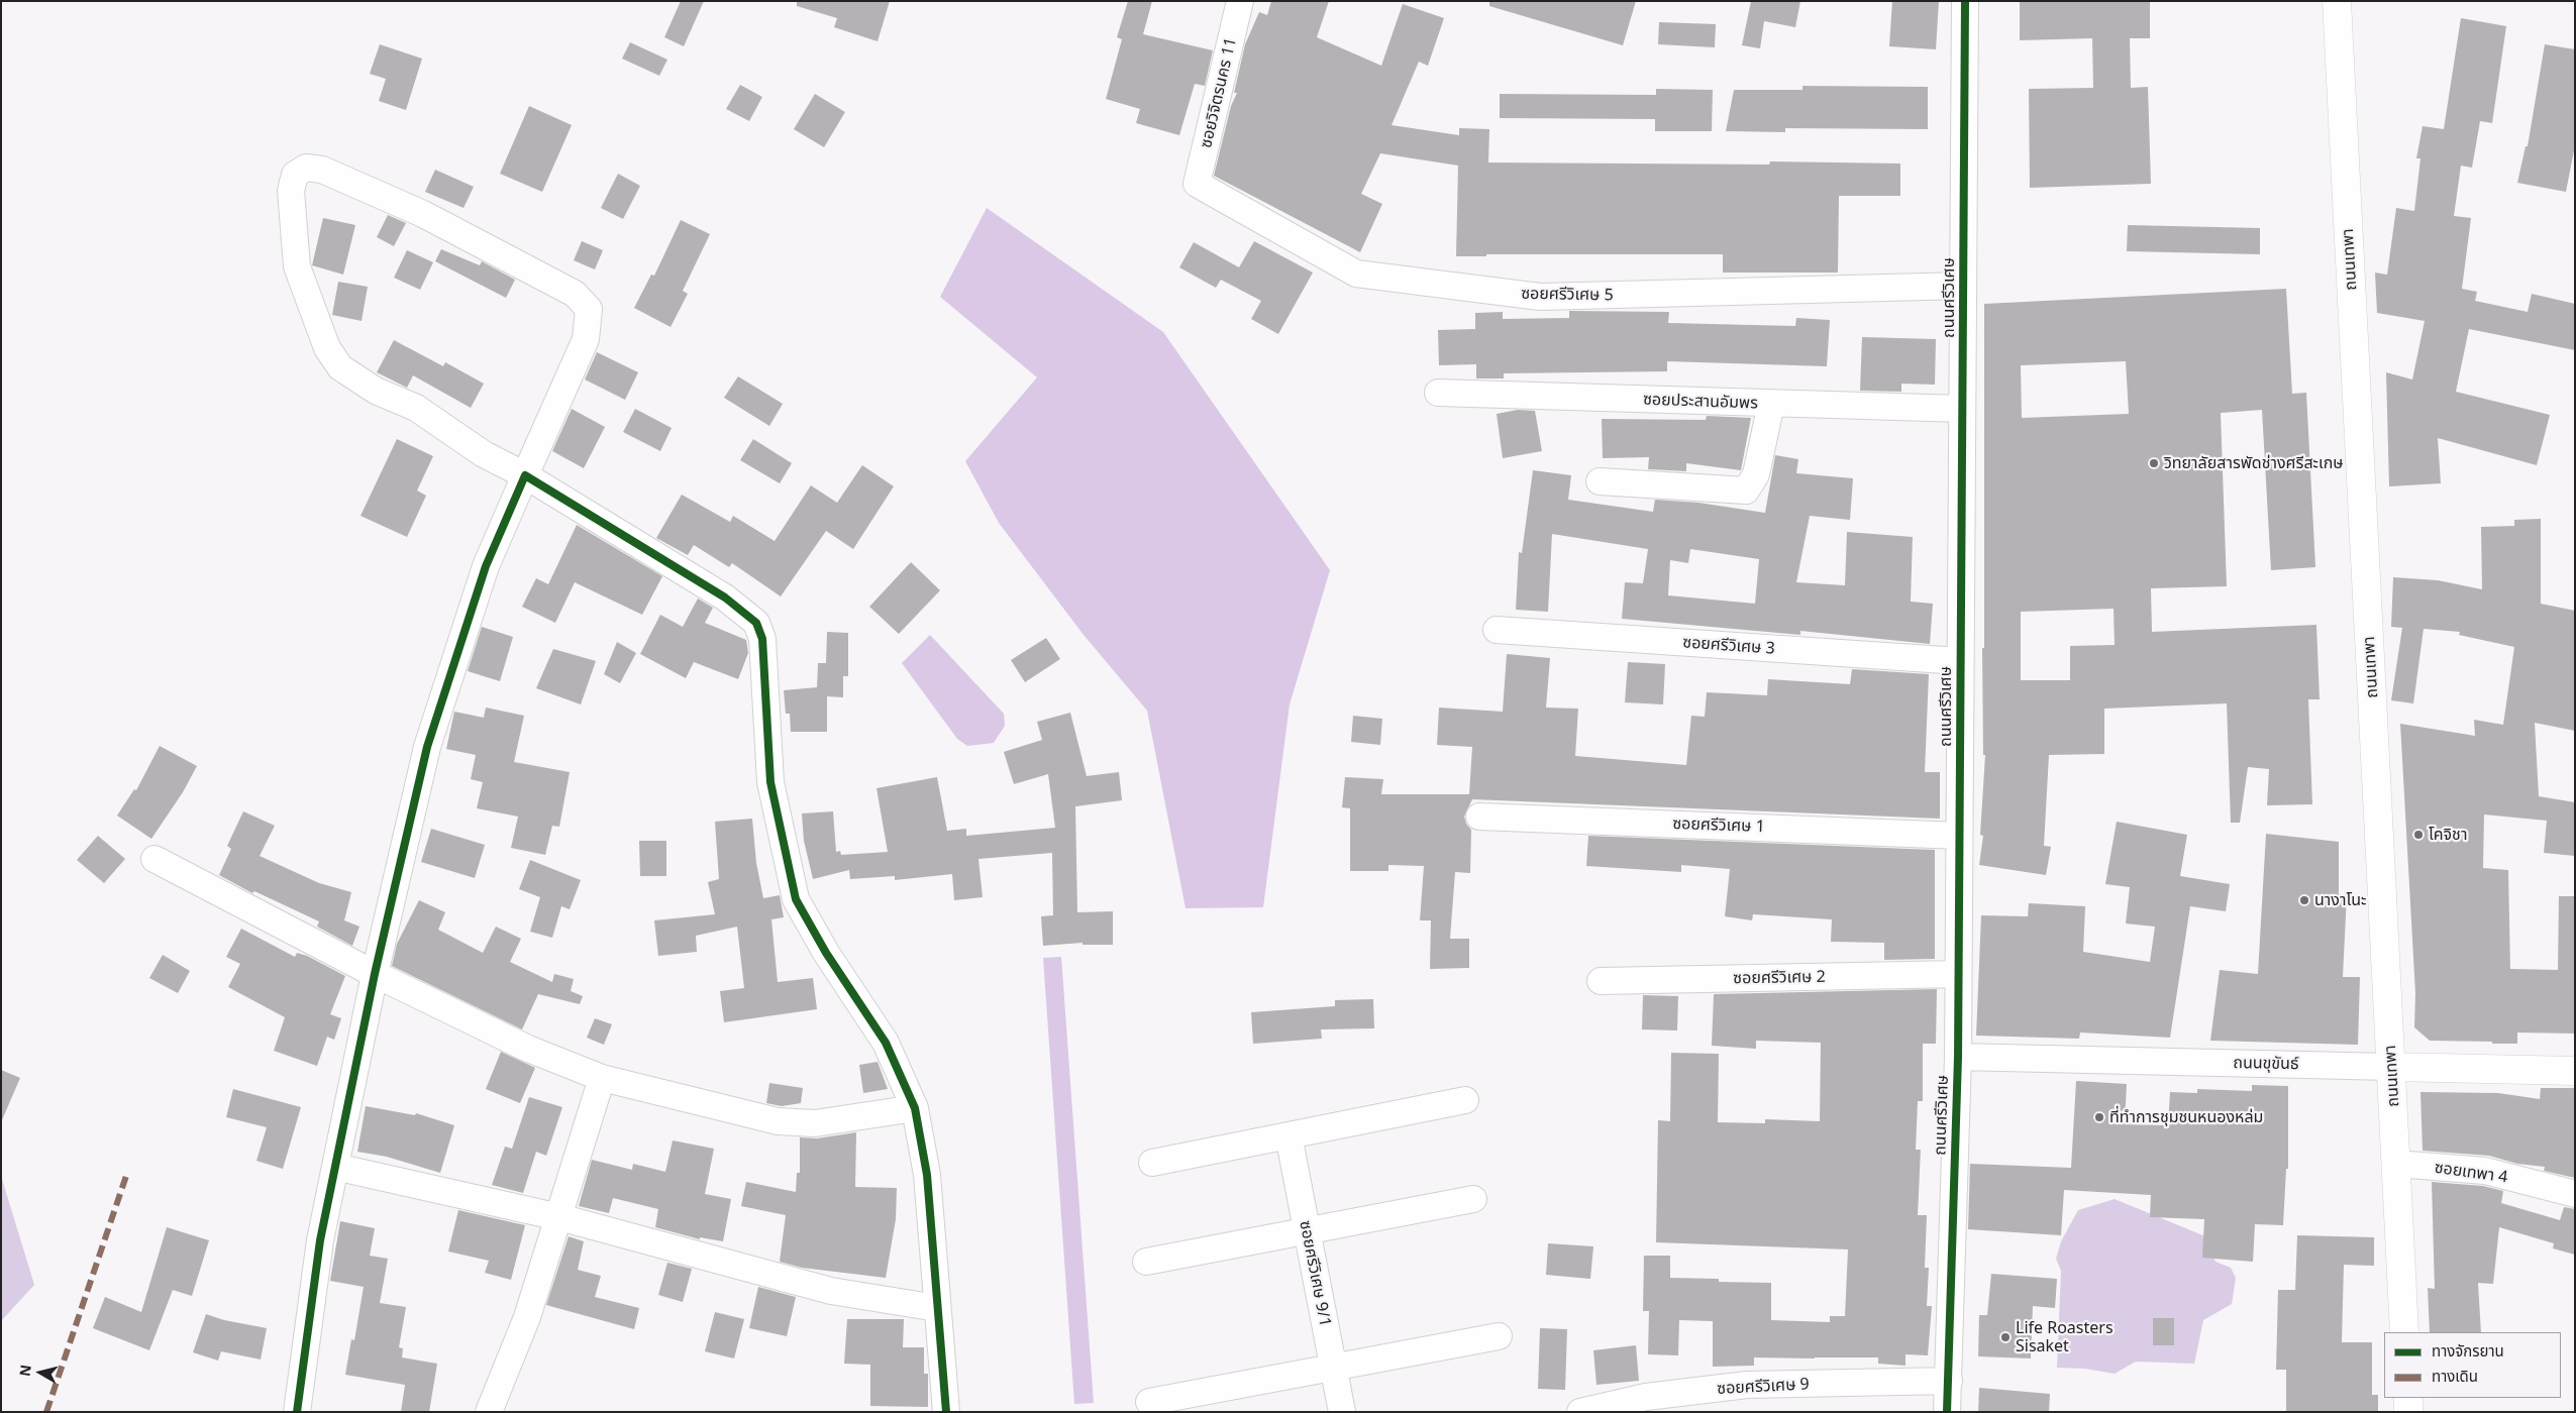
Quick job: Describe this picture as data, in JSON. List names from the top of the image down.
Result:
{
  "streets": {
    "main road": ["ถนนเทพา", "ถนนขุขันธ์"],
    "street": [
      "ซอยวิจิตรนคร 11",
      "ซอยศรีวิเศษ 5",
      "ถนนศรีวิเศษ",
      "ซอยประสานอัมพร",
      "ซอยศรีวิเศษ 3",
      "ซอยศรีวิเศษ 1",
      "ซอยศรีวิเศษ 2",
      "ซอยเทพา 4",
      "ซอยศรีวิเศษ 9/1",
      "ซอยศรีวิเศษ 9"
    ]
  },
  "crossings": [
    ["ซอยวิจิตรนคร 11", "ซอยศรีวิเศษ 5"],
    ["ถนนเทพา", "ถนนขุขันธ์"],
    ["ถนนเทพา", "ซอยเทพา 4"],
    ["ซอยศรีวิเศษ 5", "ถนนศรีวิเศษ"],
    ["ถนนศรีวิเศษ", "ซอยประสานอัมพร"],
    ["ถนนศรีวิเศษ", "ซอยศรีวิเศษ 3"],
    ["ถนนศรีวิเศษ", "ซอยศรีวิเศษ 1"],
    ["ถนนศรีวิเศษ", "ซอยศรีวิเศษ 2"],
    ["ถนนศรีวิเศษ", "ถนนขุขันธ์"],
    ["ถนนศรีวิเศษ", "ซอยศรีวิเศษ 9"]
  ],
  "places": [
    "วิทยาลัยสารพัดช่างศรีสะเกษ",
    "โคจิชา",
    "นางาโนะ",
    "ที่ทำการชุมชนหนองหล่ม",
    "Life Roasters Sisaket"
  ],
  "legend": ["ทางจักรยาน", "ทางเดิน"],
  "north": "left"
}
